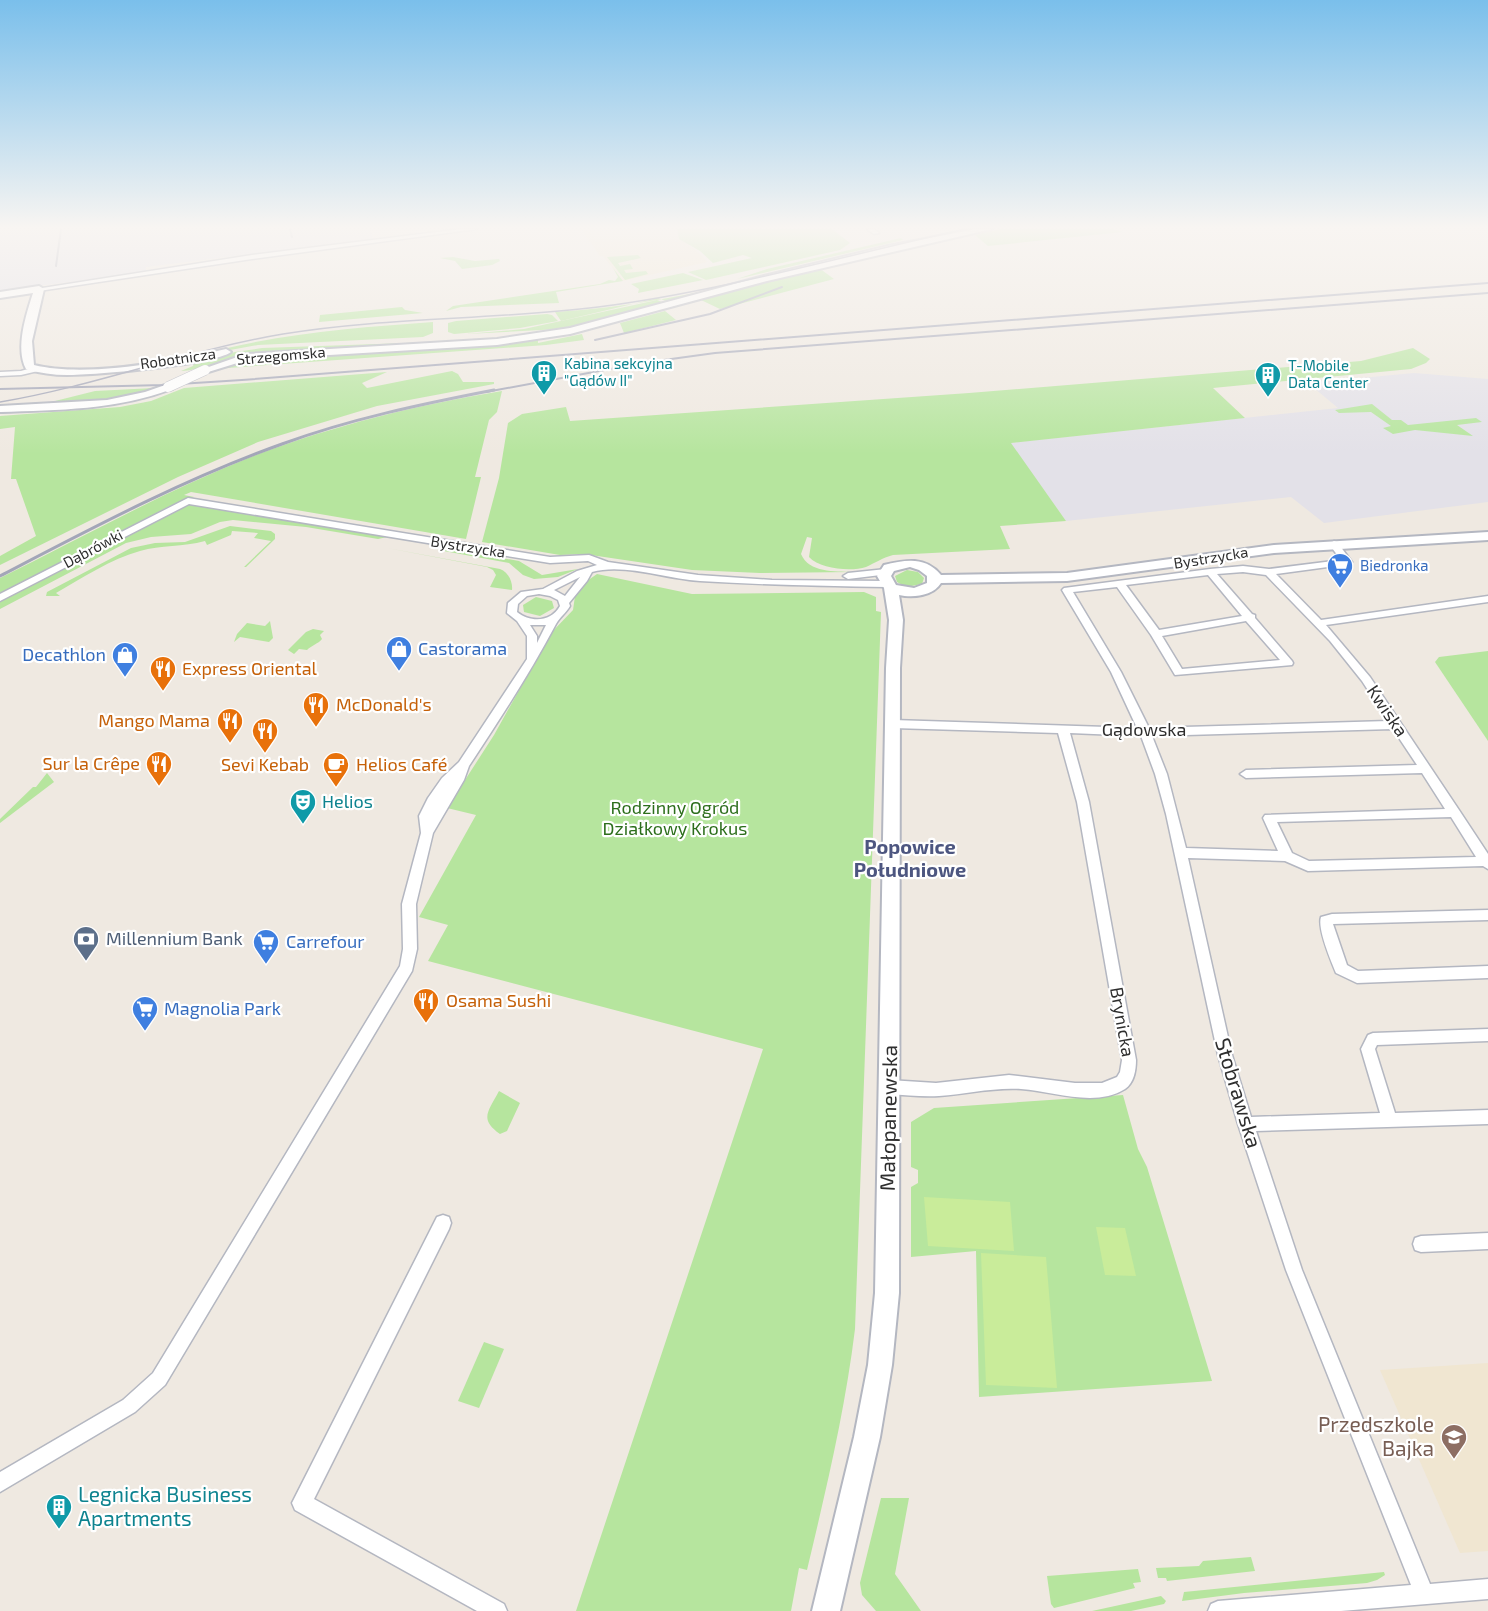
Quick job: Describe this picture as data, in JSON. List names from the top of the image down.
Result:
{
  "streets": {
    "street": [
      "Strzegomska",
      "Robotnicza",
      "Bystrzycka",
      "Dąbrówki",
      "Kwiska",
      "Gądowska",
      "Brynicka",
      "Stobrawska",
      "Małopanewska"
    ]
  },
  "crossings": [
    ["Strzegomska", "Robotnicza"],
    ["Bystrzycka", "Dąbrówki"],
    ["Bystrzycka", "Małopanewska"],
    ["Kwiska", "Gądowska"],
    ["Gądowska", "Brynicka"],
    ["Gądowska", "Stobrawska"],
    ["Gądowska", "Małopanewska"],
    ["Brynicka", "Małopanewska"]
  ],
  "districts": ["Popowice Południowe"],
  "parks": ["Rodzinny Ogród Działkowy Krokus"],
  "places": {
    "building": ["Kabina sekcyjna \"Gądów II\"", "T-Mobile Data Center", "Legnicka Business Apartments"],
    "supermarket": ["Biedronka", "Carrefour", "Magnolia Park"],
    "shop": ["Castorama", "Decathlon"],
    "restaurant": [
      "Express Oriental",
      "McDonald's",
      "Mango Mama",
      "Sevi Kebab",
      "Sur la Crêpe",
      "Osama Sushi"
    ],
    "cafe": ["Helios Café"],
    "theatre": ["Helios"],
    "bank": ["Millennium Bank"],
    "school or university": ["Przedszkole Bajka"]
  }
}
